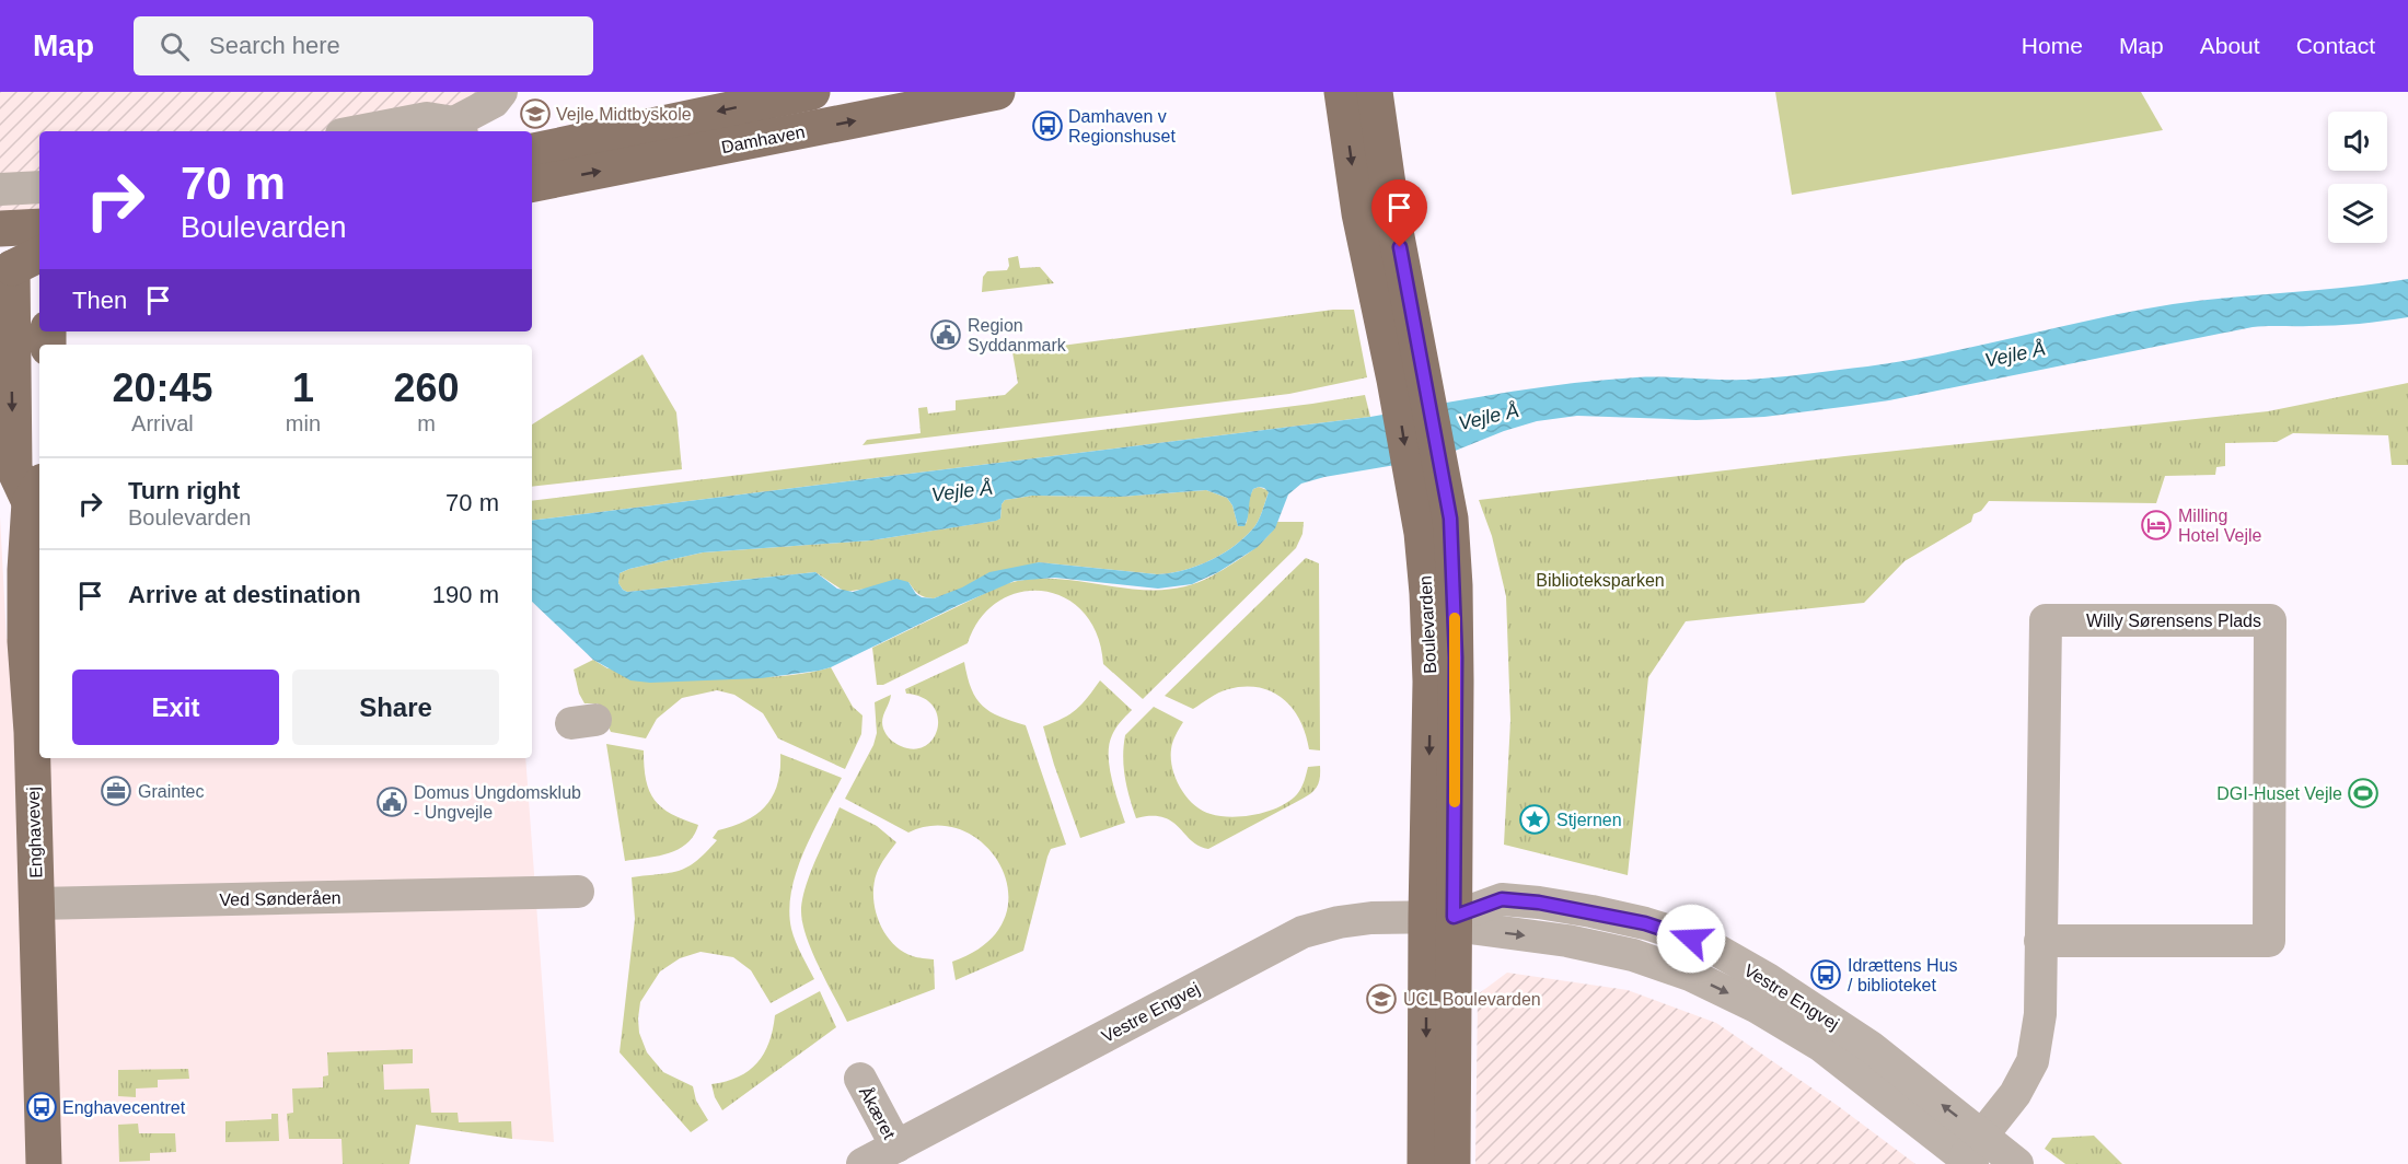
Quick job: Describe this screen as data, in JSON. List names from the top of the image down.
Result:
{
  "streets": {
    "main road": ["Damhaven", "Boulevarden", "Enghavevej"],
    "street": [
      "Willy Sørensens Plads",
      "Ved Sønderåen",
      "Vestre Engvej",
      "Åkæret"
    ]
  },
  "crossings": [
    ["Willy Sørensens Plads", "Vestre Engvej"],
    ["Boulevarden", "Vestre Engvej"],
    ["Enghavevej", "Ved Sønderåen"],
    ["Vestre Engvej", "Åkæret"]
  ],
  "water": ["Vejle Å"],
  "parks": ["Biblioteksparken"],
  "places": {
    "school or university": ["Vejle Midtbyskole", "UCL Boulevarden"],
    "bus stop": ["Damhaven v Regionshuset", "Idrættens Hus / biblioteket", "Enghavecentret"],
    "public building": ["Region Syddanmark", "Domus Ungdomsklub - Ungvejle"],
    "hotel": ["Milling Hotel Vejle"],
    "office": ["Graintec"],
    "sports": ["DGI-Huset Vejle"],
    "place": ["Stjernen"]
  },
  "page": {
    "header": "Map",
    "search": "Search here",
    "nav": [
      "Home",
      "Map",
      "About",
      "Contact"
    ],
    "turn": ["70 m", "Boulevarden"],
    "then": "Then",
    "eta": [
      "20:45",
      "Arrival",
      "1",
      "min",
      "260",
      "m"
    ],
    "list": [
      {
        "name": "Turn right",
        "note": "Boulevarden",
        "value": "70 m"
      },
      {
        "name": "Arrive at destination",
        "value": "190 m"
      }
    ],
    "buttons": ["Exit", "Share"]
  }
}
